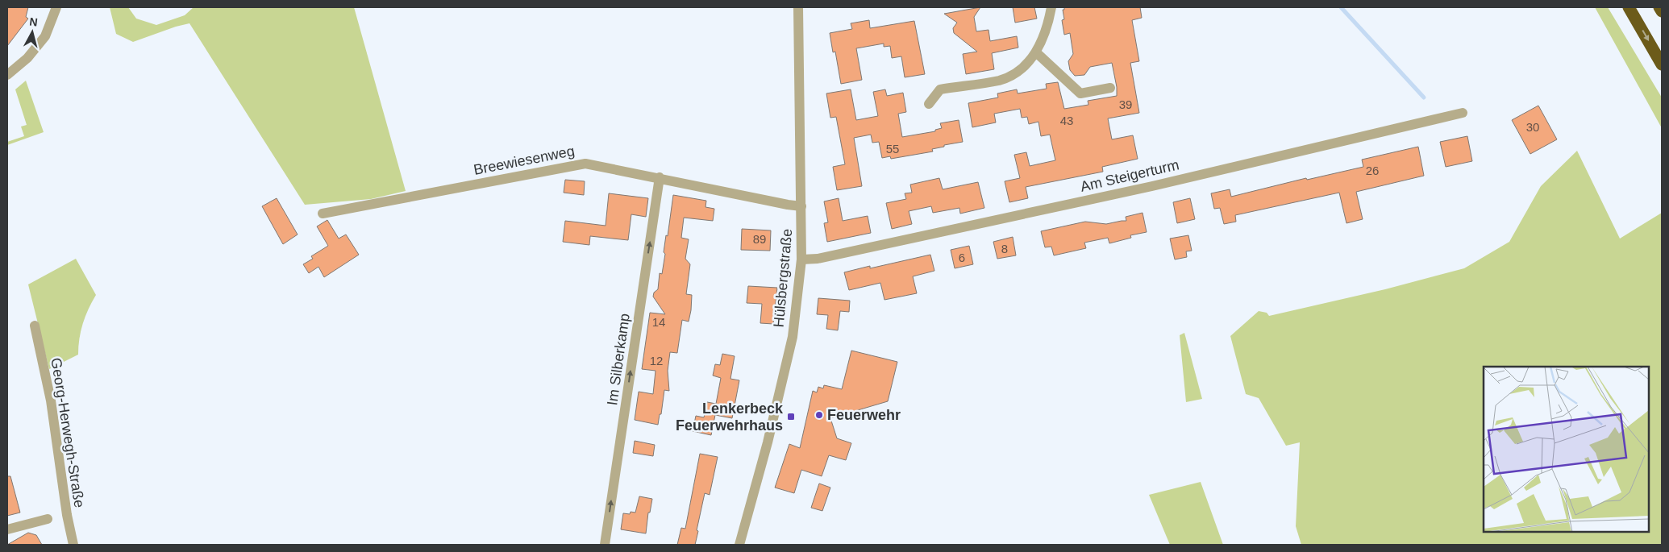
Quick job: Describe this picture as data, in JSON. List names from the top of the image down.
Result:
{
  "streets": {
    "street": [
      "Breewiesenweg",
      "Am Steigerturm",
      "Hülsbergstraße",
      "Im Silberkamp",
      "Georg-Herwegh-Straße"
    ]
  },
  "crossings": [
    ["Breewiesenweg", "Hülsbergstraße"],
    ["Breewiesenweg", "Im Silberkamp"],
    ["Am Steigerturm", "Hülsbergstraße"]
  ],
  "one_way": ["Im Silberkamp"],
  "places": {
    "other": ["Feuerwehr"],
    "transit": ["Lenkerbeck Feuerwehrhaus"]
  },
  "house_numbers": [
    "39",
    "43",
    "30",
    "55",
    "26",
    "89",
    "8",
    "6",
    "14",
    "12"
  ],
  "north": "top"
}
